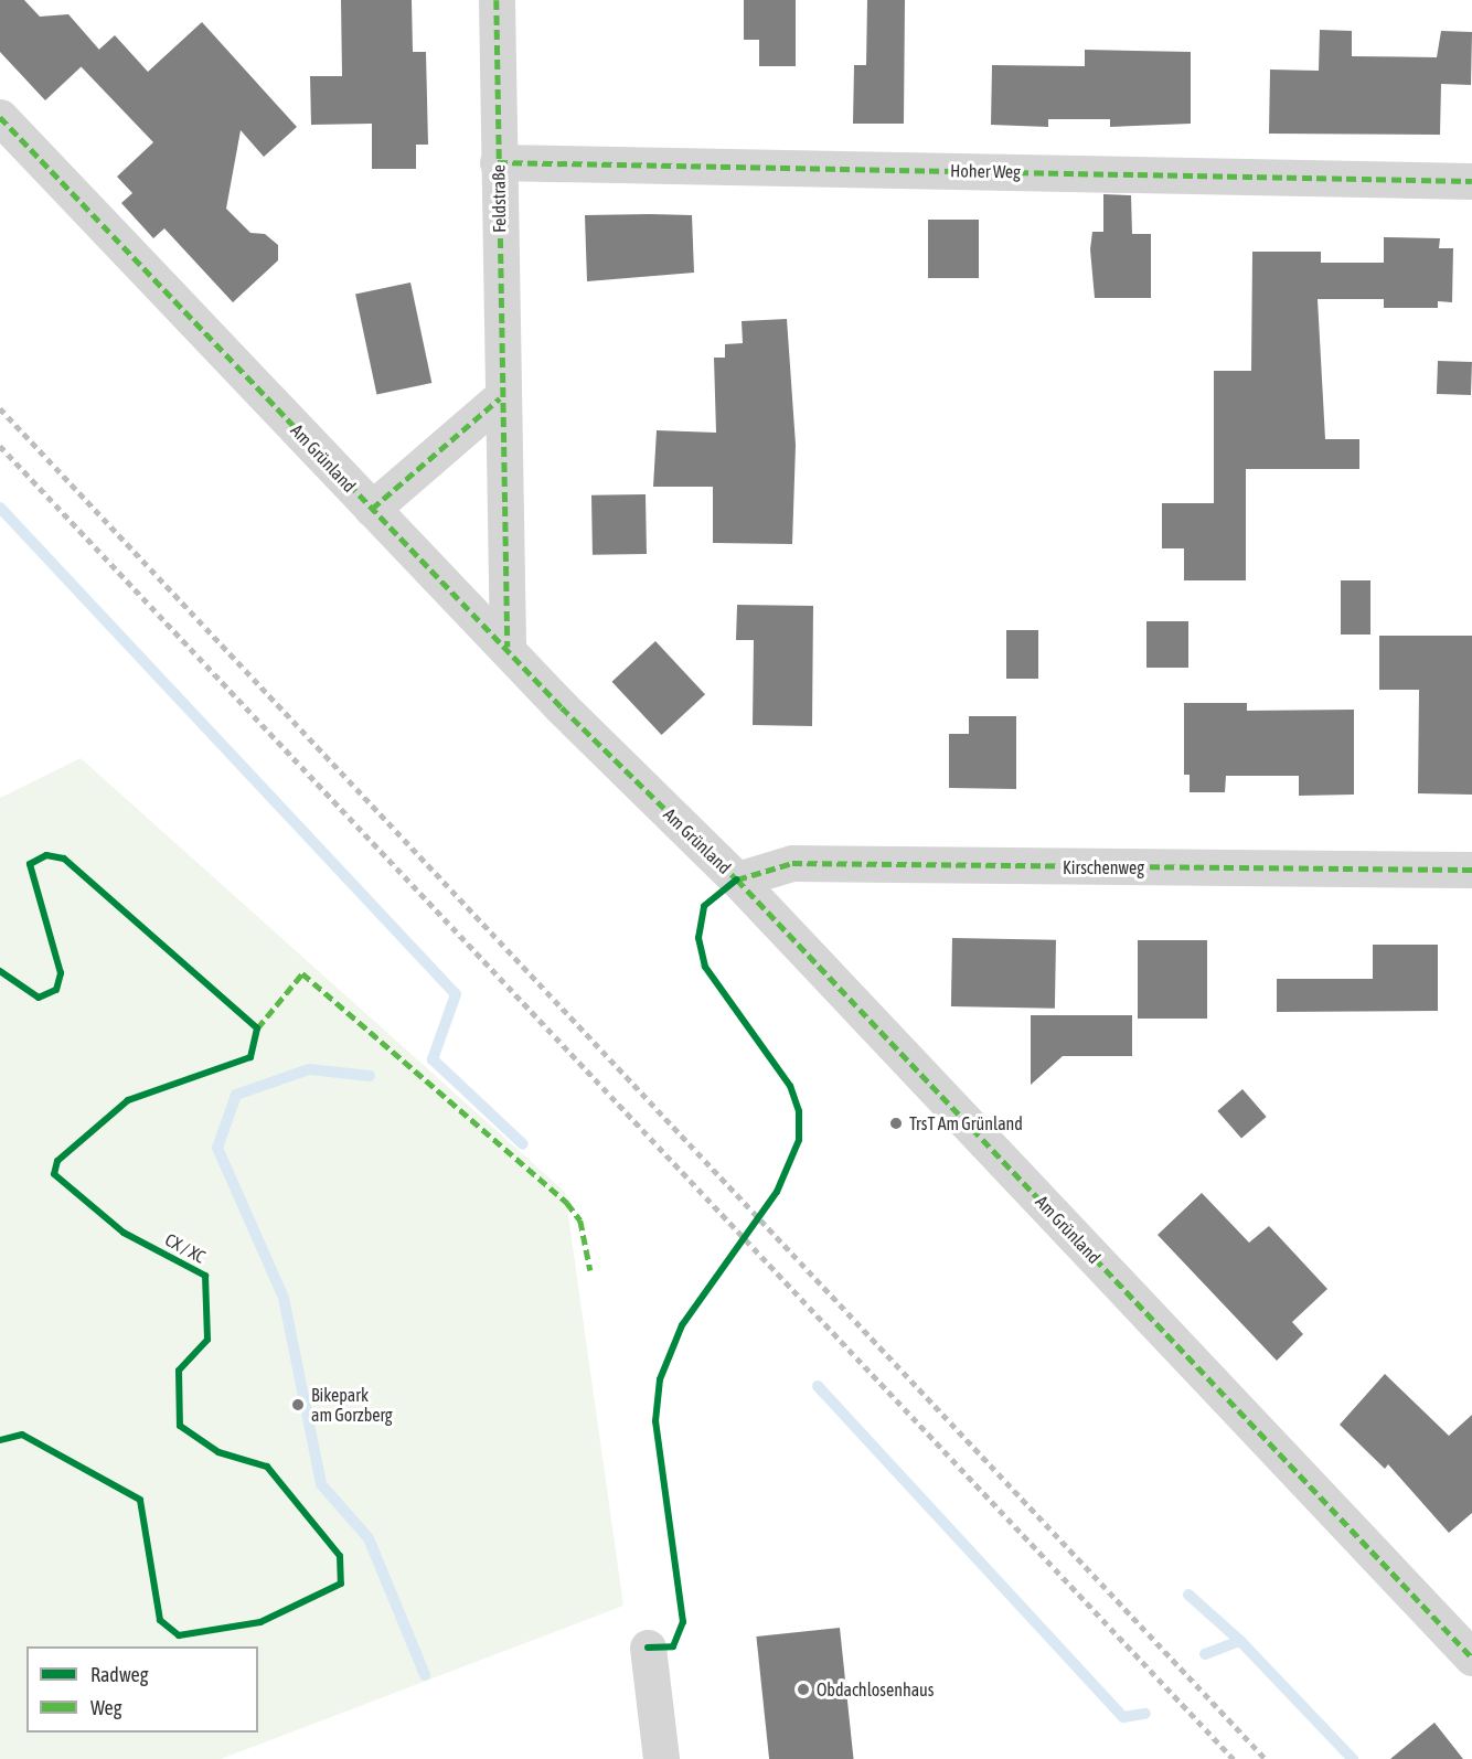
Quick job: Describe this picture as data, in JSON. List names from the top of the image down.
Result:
{
  "streets": {
    "street": [
      "Hoher Weg",
      "Feldstraße",
      "Am Grünland",
      "Kirschenweg"
    ],
    "cycle path": ["CX / XC"]
  },
  "crossings": [
    ["Hoher Weg", "Feldstraße"],
    ["Feldstraße", "Am Grünland"],
    ["Am Grünland", "Kirschenweg"]
  ],
  "places": ["TrsT Am Grünland", "Bikepark am Gorzberg", "Obdachlosenhaus"],
  "legend": ["Radweg", "Weg"]
}
